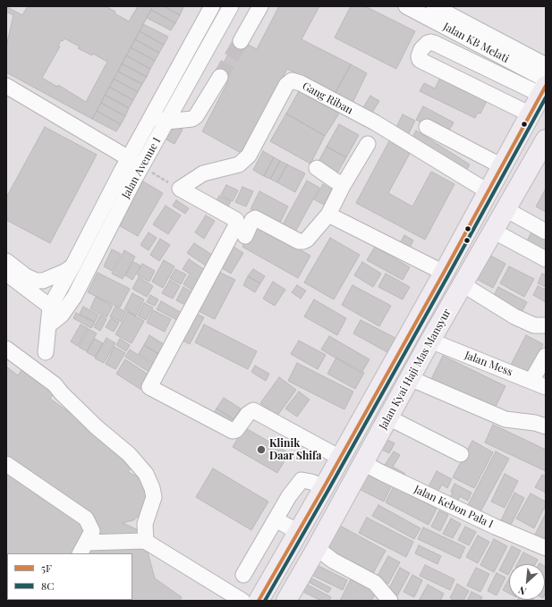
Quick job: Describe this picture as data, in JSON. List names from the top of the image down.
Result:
{
  "streets": {
    "main road": ["Jalan Kyai Haji Mas Mansyur"],
    "street": [
      "Jalan KB Melati",
      "Gang Riban",
      "Jalan Avenue I",
      "Jalan Mess",
      "Jalan Kebon Pala I"
    ]
  },
  "crossings": [
    ["Jalan KB Melati", "Jalan Kyai Haji Mas Mansyur"],
    ["Gang Riban", "Jalan Kyai Haji Mas Mansyur"],
    ["Jalan Mess", "Jalan Kyai Haji Mas Mansyur"],
    ["Jalan Kyai Haji Mas Mansyur", "Jalan Kebon Pala I"]
  ],
  "places": ["Klinik Daar Shifa"],
  "lines": ["transit line 5F", "transit line 8C"],
  "legend": ["5F", "8C"],
  "north": "bottom left"
}
